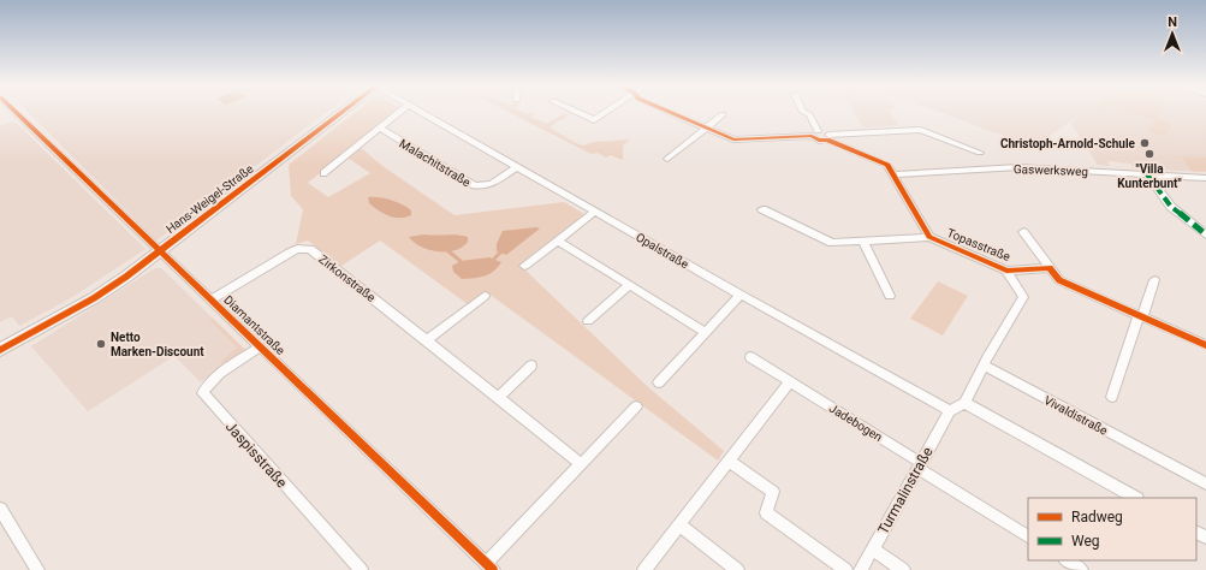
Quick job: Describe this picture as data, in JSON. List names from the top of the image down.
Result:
{
  "streets": {
    "street": [
      "Malachitstraße",
      "Gaswerksweg",
      "Hans-Weigel-Straße",
      "Topasstraße",
      "Opalstraße",
      "Zirkonstraße",
      "Diamantstraße",
      "Vivaldistraße",
      "Jadebogen",
      "Jaspisstraße",
      "Turmalinstraße"
    ]
  },
  "crossings": [
    ["Malachitstraße", "Opalstraße"],
    ["Gaswerksweg", "Topasstraße"],
    ["Hans-Weigel-Straße", "Diamantstraße"],
    ["Opalstraße", "Turmalinstraße"],
    ["Zirkonstraße", "Diamantstraße"],
    ["Diamantstraße", "Jaspisstraße"],
    ["Jadebogen", "Turmalinstraße"]
  ],
  "places": ["Christoph-Arnold-Schule", "\"Villa Kunterbunt\"", "Netto Marken-Discount"],
  "legend": ["Radweg", "Weg"],
  "north": "top"
}
